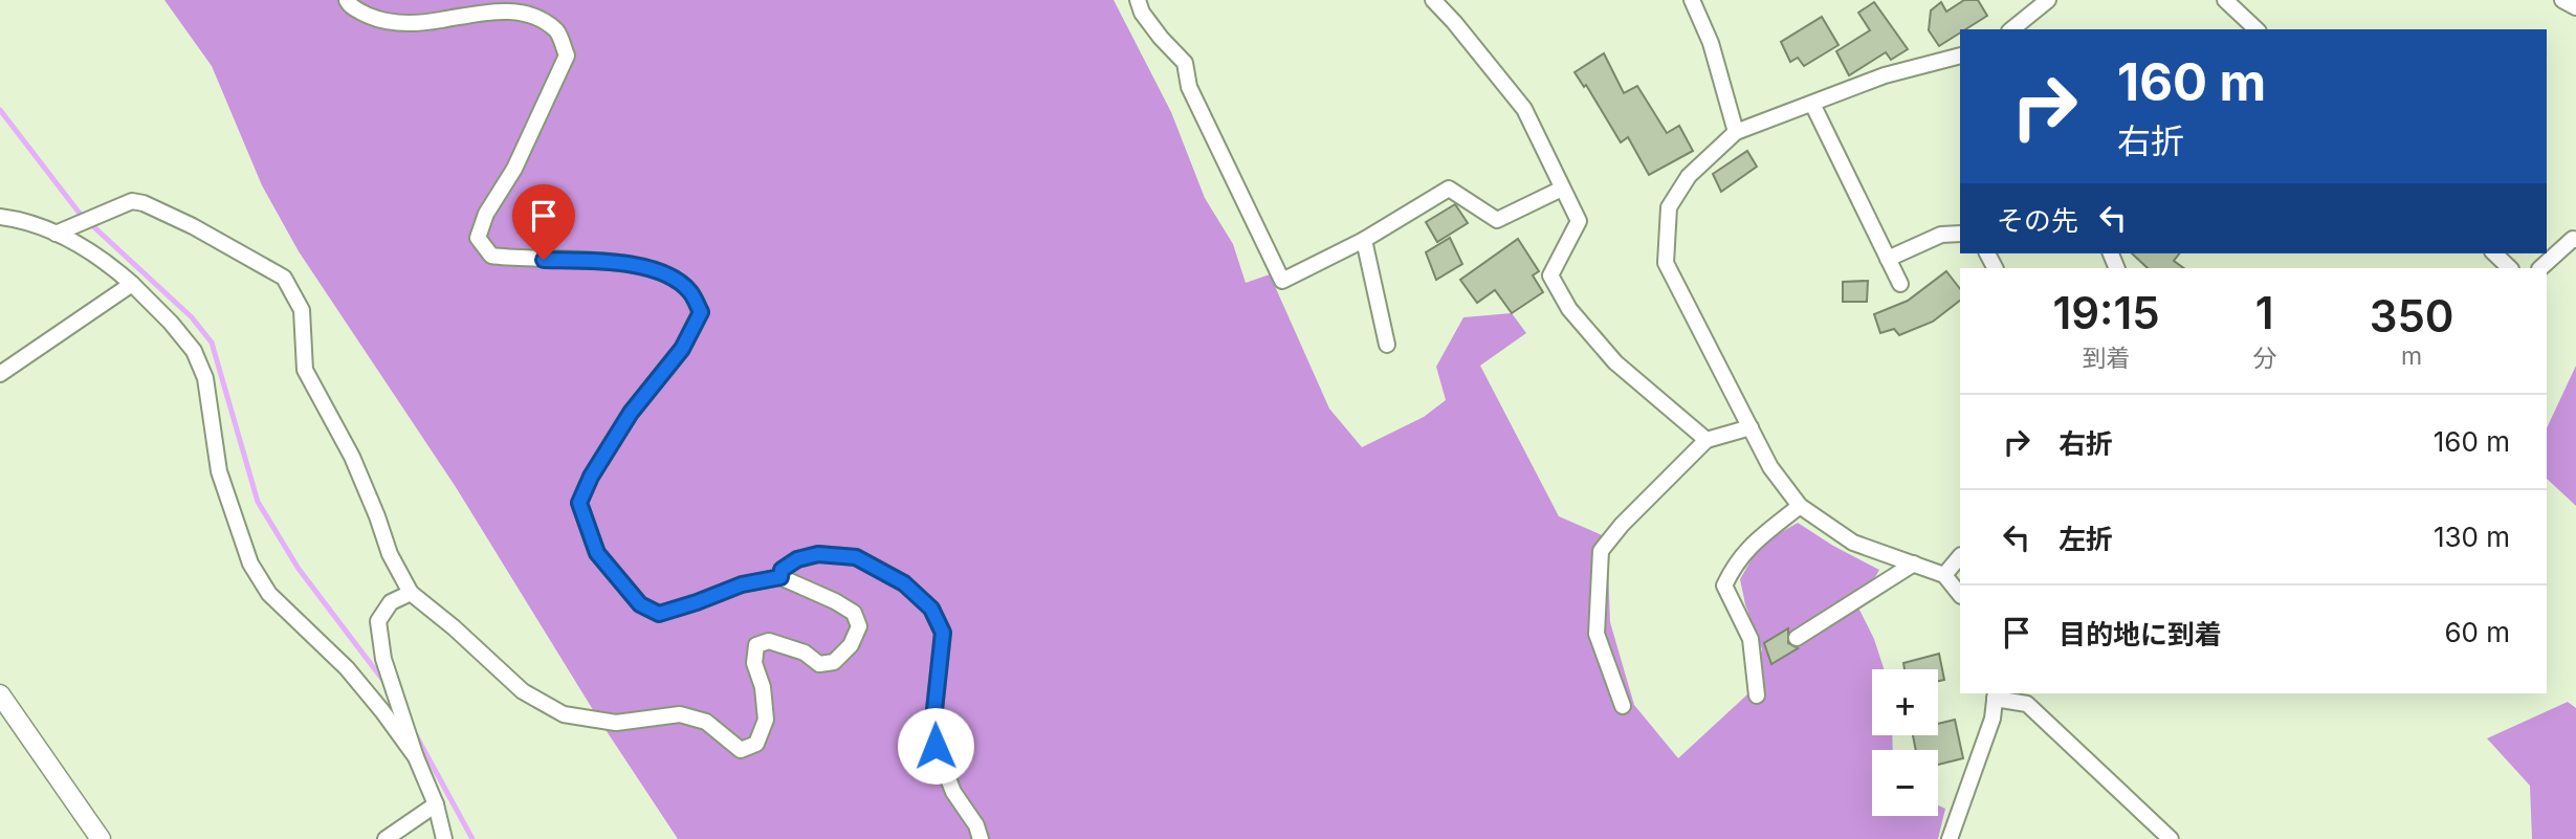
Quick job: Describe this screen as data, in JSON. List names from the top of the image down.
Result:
{
  "page": {
    "turn": ["160 m", "右折"],
    "then": "その先",
    "eta": [
      "19:15",
      "到着",
      "1",
      "分",
      "350",
      "m"
    ],
    "list": [
      {
        "name": "右折",
        "value": "160 m"
      },
      {
        "name": "左折",
        "value": "130 m"
      },
      {
        "name": "目的地に到着",
        "value": "60 m"
      }
    ],
    "map_buttons": ["+", "−"]
  }
}
